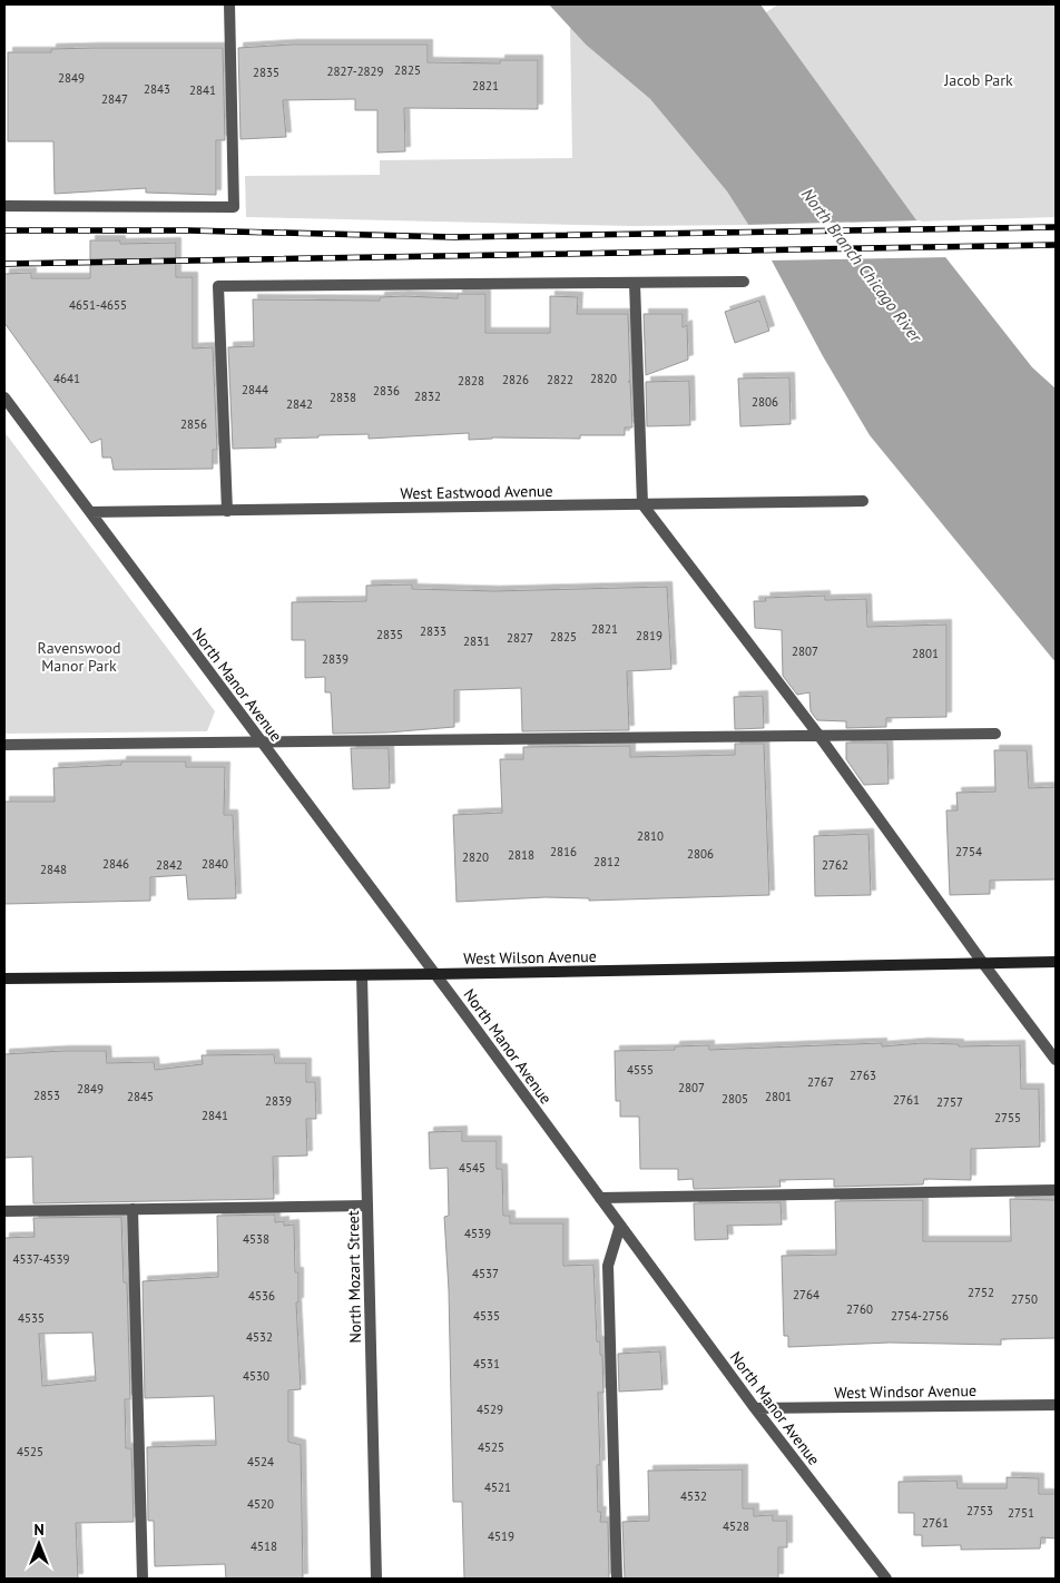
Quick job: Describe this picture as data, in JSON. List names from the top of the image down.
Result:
{
  "streets": {
    "street": [
      "West Eastwood Avenue",
      "North Manor Avenue",
      "West Wilson Avenue",
      "North Mozart Street",
      "West Windsor Avenue"
    ]
  },
  "crossings": [
    ["West Eastwood Avenue", "North Manor Avenue"],
    ["North Manor Avenue", "West Wilson Avenue"],
    ["North Manor Avenue", "West Windsor Avenue"],
    ["West Wilson Avenue", "North Mozart Street"]
  ],
  "water": ["North Branch Chicago River"],
  "parks": ["Jacob Park", "Ravenswood Manor Park"],
  "house_numbers": [
    "2825",
    "2827-2829",
    "2835",
    "2849",
    "2821",
    "2843",
    "2841",
    "2847",
    "4651-4655",
    "4641",
    "2820",
    "2826",
    "2822",
    "2828",
    "2844",
    "2836",
    "2832",
    "2838",
    "2806",
    "2842",
    "2856",
    "2821",
    "2833",
    "2835",
    "2819",
    "2825",
    "2827",
    "2831",
    "2807",
    "2801",
    "2839",
    "2810",
    "2816",
    "2754",
    "2806",
    "2818",
    "2820",
    "2812",
    "2846",
    "2840",
    "2842",
    "2762",
    "2848",
    "4555",
    "2763",
    "2767",
    "2807",
    "2849",
    "2853",
    "2845",
    "2801",
    "2805",
    "2761",
    "2839",
    "2757",
    "2841",
    "2755",
    "4545",
    "4539",
    "4538",
    "4537-4539",
    "4537",
    "2752",
    "2764",
    "4536",
    "2750",
    "2760",
    "4535",
    "2754-2756",
    "4535",
    "4532",
    "4531",
    "4530",
    "4529",
    "4525",
    "4525",
    "4524",
    "4521",
    "4532",
    "4520",
    "2753",
    "2751",
    "2761",
    "4528",
    "4519",
    "4518"
  ],
  "north": "top"
}
